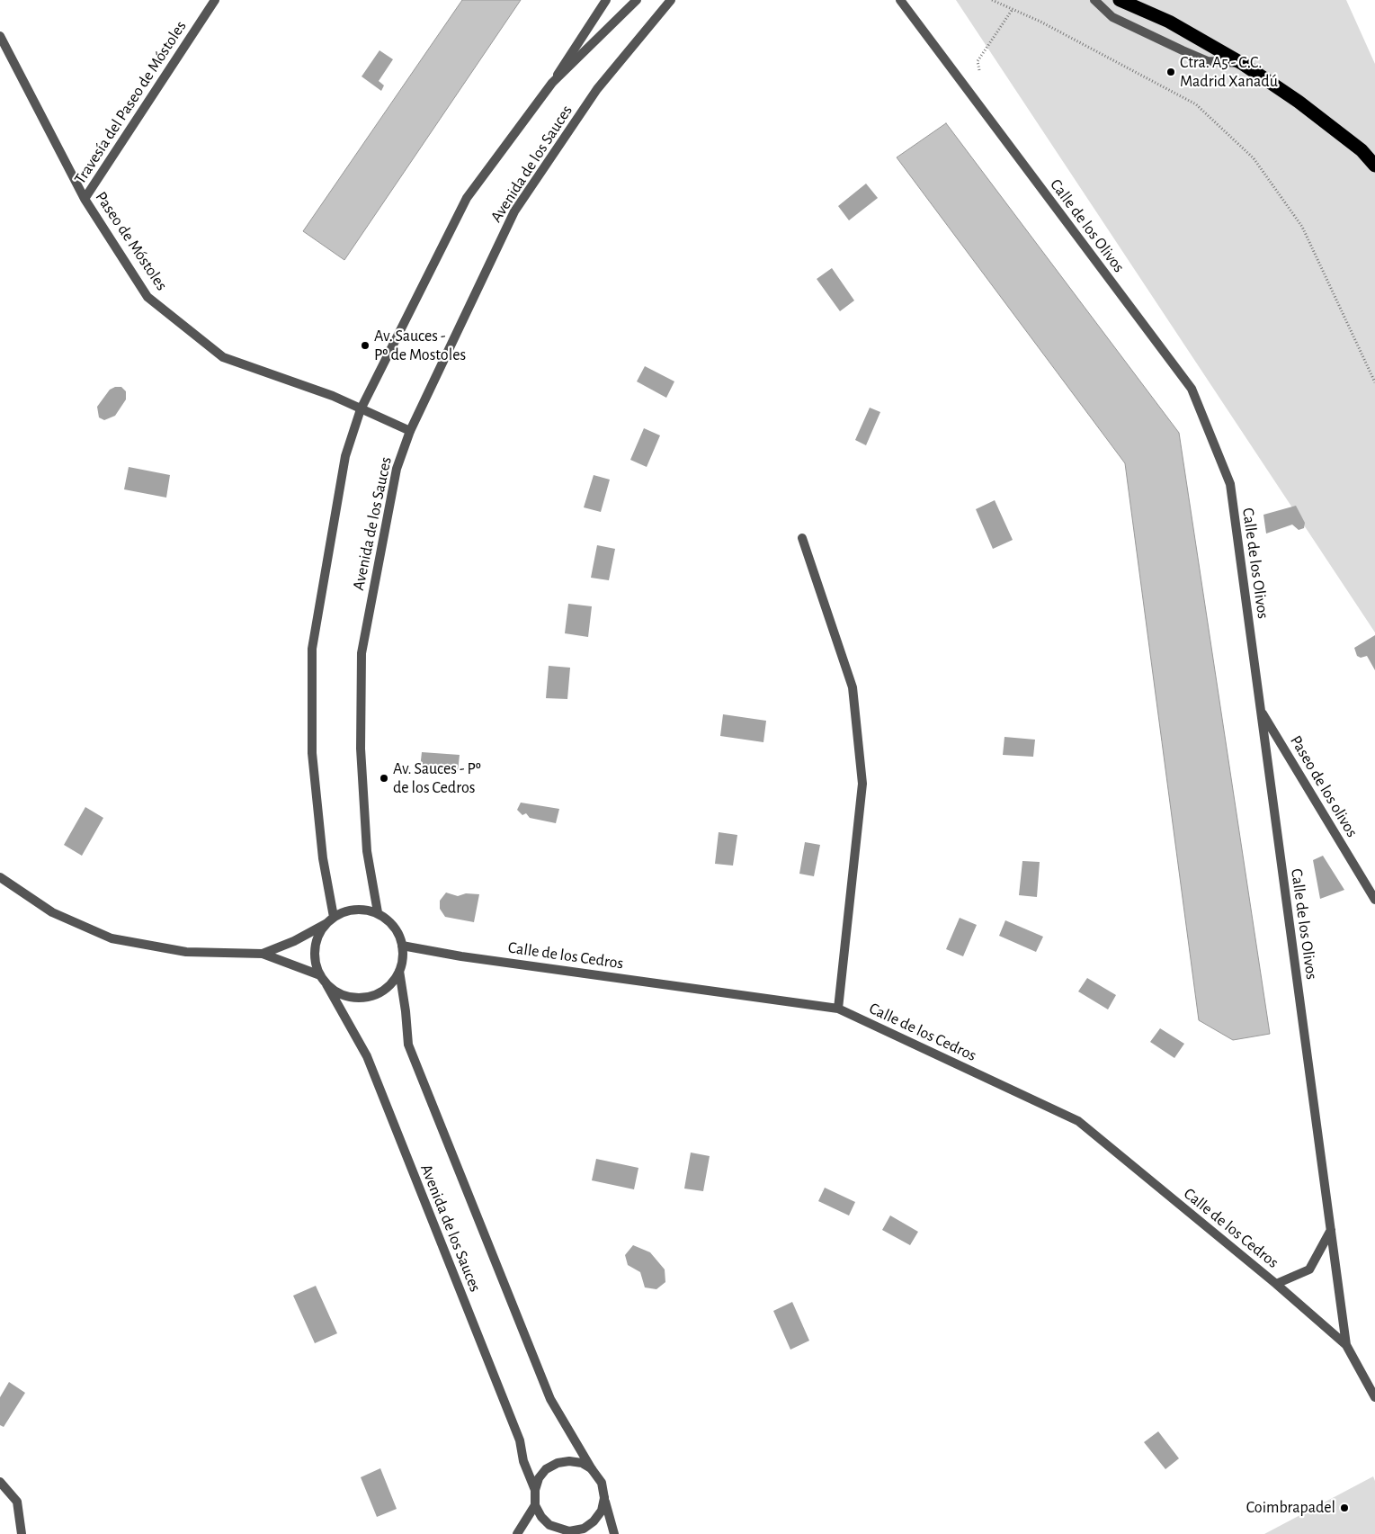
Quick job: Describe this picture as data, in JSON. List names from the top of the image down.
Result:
{
  "streets": {
    "street": [
      "Travesía del Paseo de Móstoles",
      "Avenida de los Sauces",
      "Calle de los Olivos",
      "Paseo de Móstoles",
      "Paseo de los olivos",
      "Calle de los Cedros"
    ]
  },
  "crossings": [
    ["Travesía del Paseo de Móstoles", "Paseo de Móstoles"],
    ["Avenida de los Sauces", "Paseo de Móstoles"],
    ["Avenida de los Sauces", "Calle de los Cedros"],
    ["Calle de los Olivos", "Paseo de los olivos"],
    ["Calle de los Olivos", "Calle de los Cedros"]
  ],
  "places": [
    "Ctra. A5 - C.C. Madrid Xanadú",
    "Av. Sauces - Pº de Mostoles",
    "Av. Sauces - Pº de los Cedros",
    "Coimbrapadel"
  ]
}
